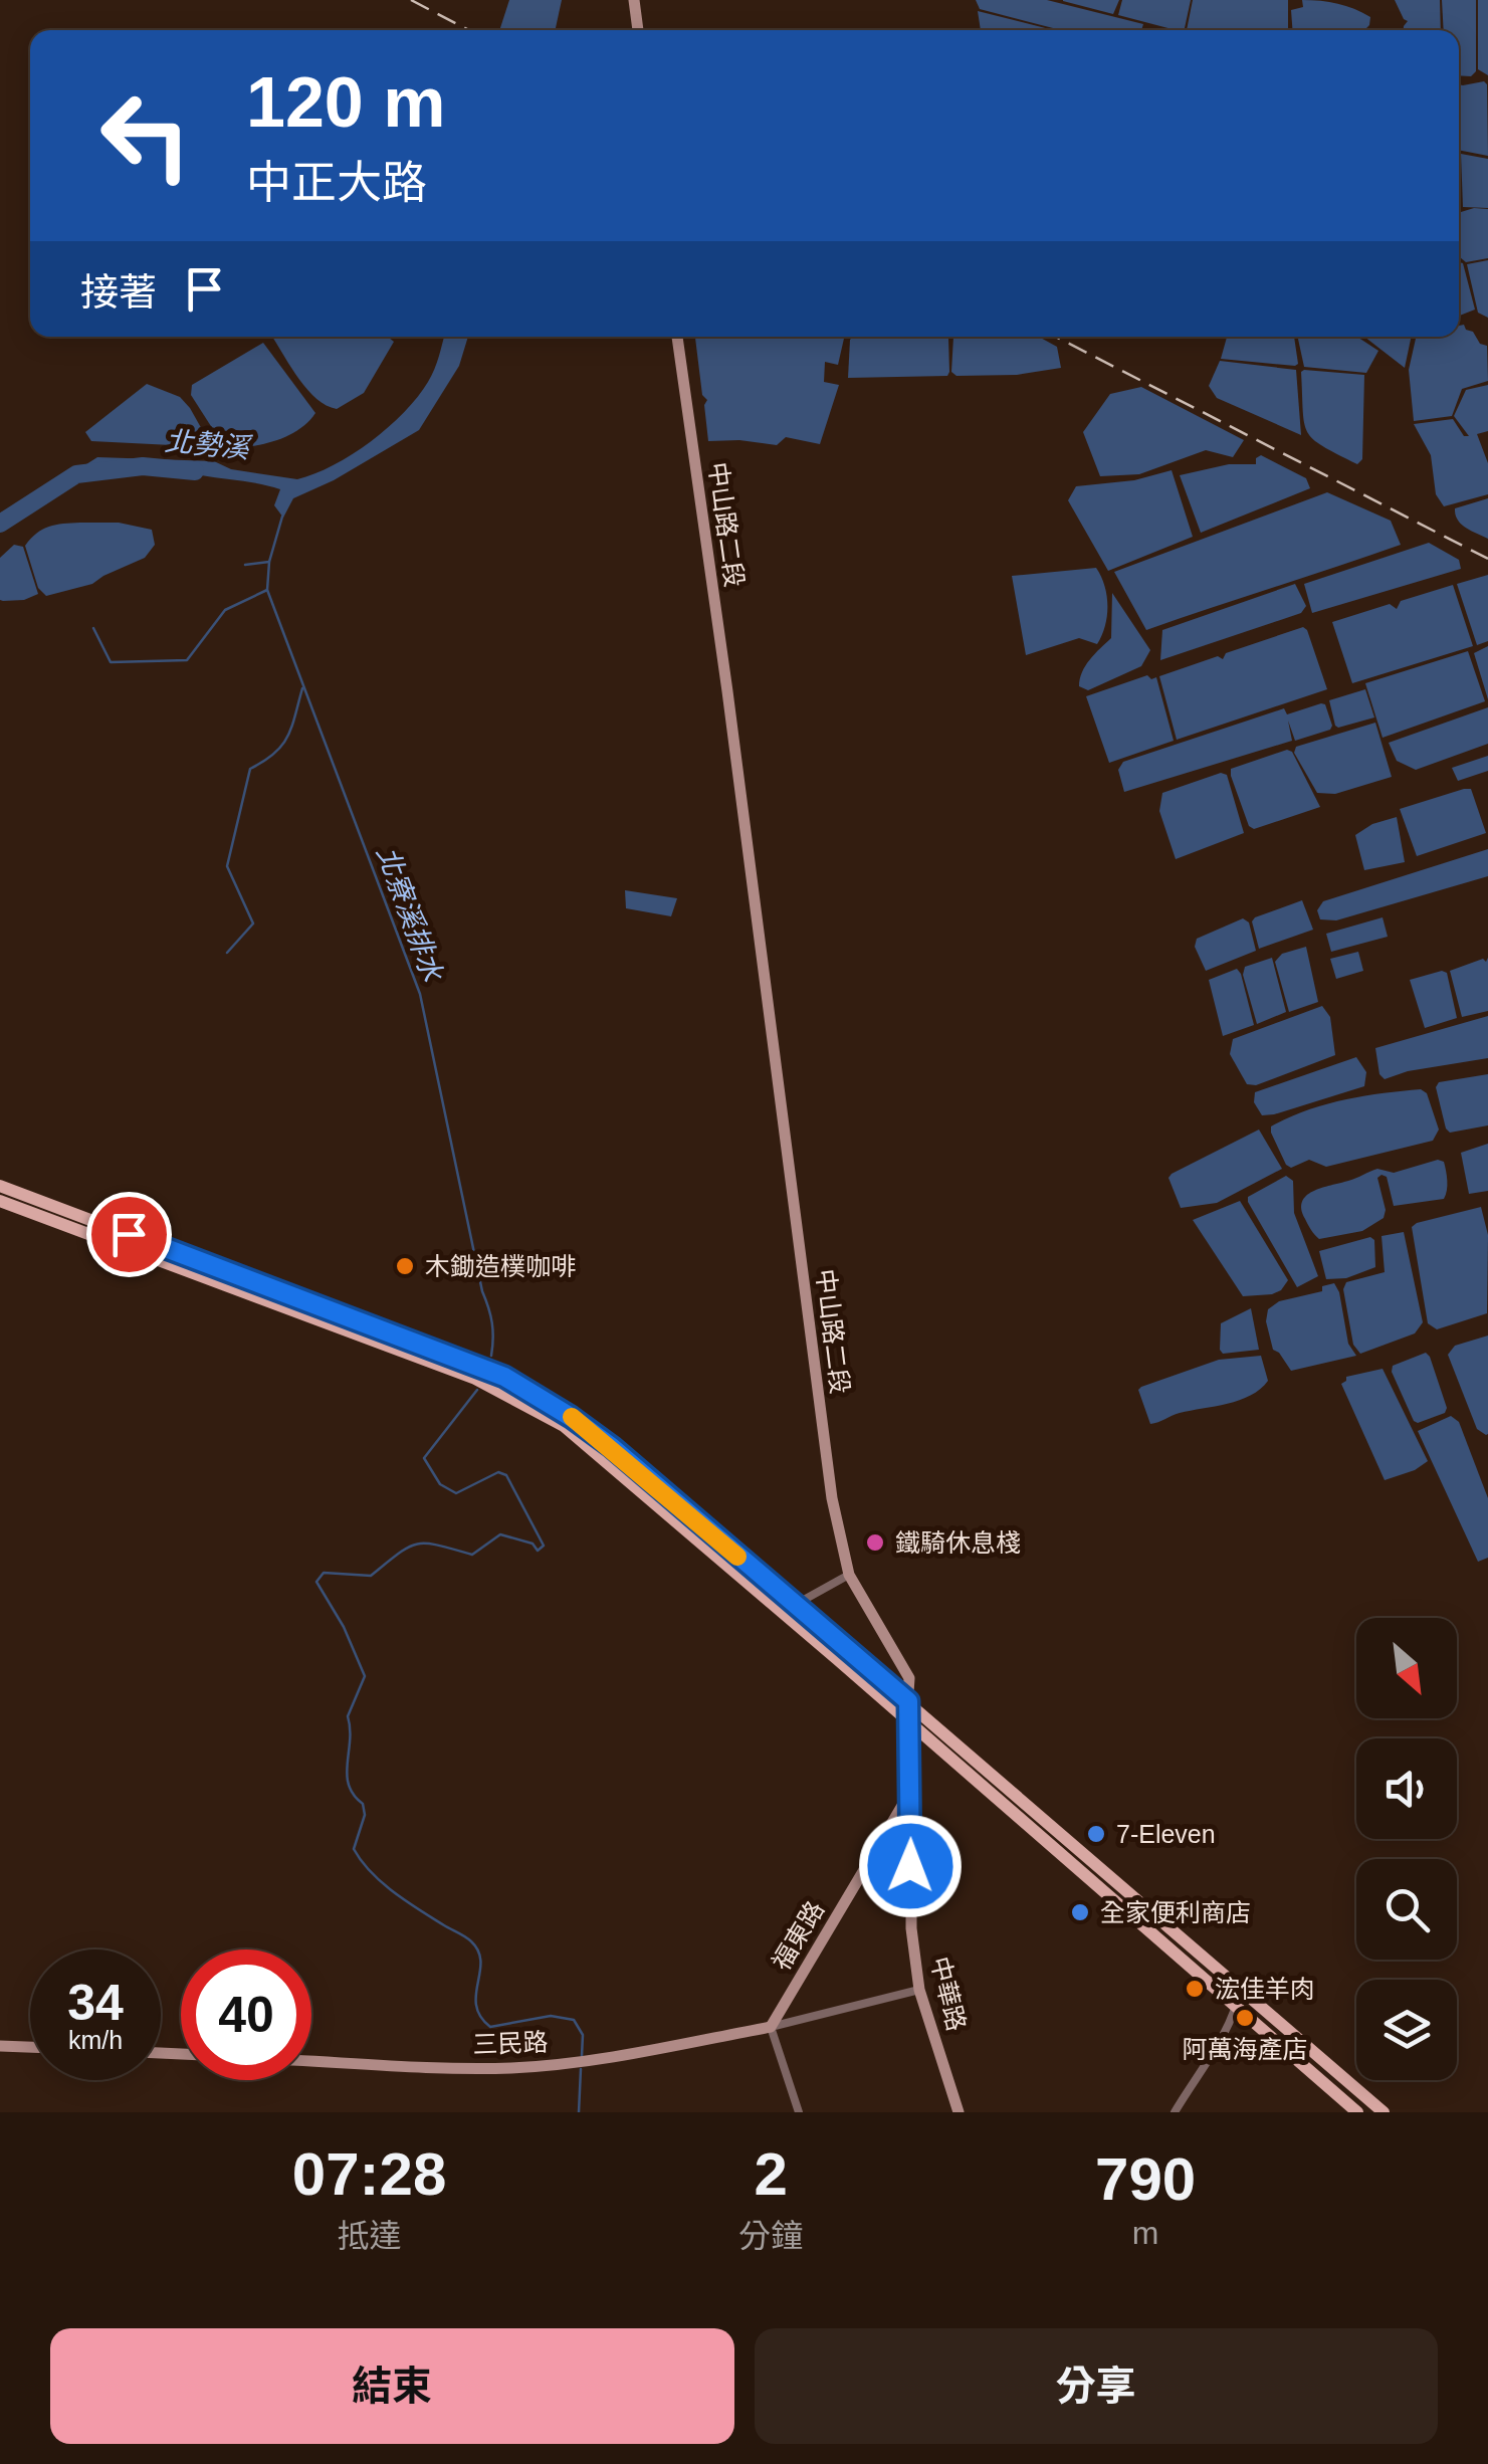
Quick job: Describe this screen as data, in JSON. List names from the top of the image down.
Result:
{
  "streets": {
    "street": [
      "中山路二段",
      "福東路",
      "中華路",
      "三民路"
    ]
  },
  "crossings": [
    ["中山路二段", "中華路"],
    ["福東路", "中華路"],
    ["福東路", "三民路"]
  ],
  "water": ["北勢溪", "北寮溪排水"],
  "places": [
    "木鋤造樸咖啡",
    "鐵騎休息棧",
    "7-Eleven",
    "全家便利商店",
    "浤佳羊肉",
    "阿萬海產店"
  ],
  "north": "bottom right",
  "page": {
    "turn": ["120 m", "中正大路"],
    "then": "接著",
    "speed": "34 km/h",
    "limit": "40",
    "eta": [
      "07:28",
      "抵達",
      "2",
      "分鐘",
      "790",
      "m"
    ],
    "buttons": ["結束", "分享"]
  }
}
